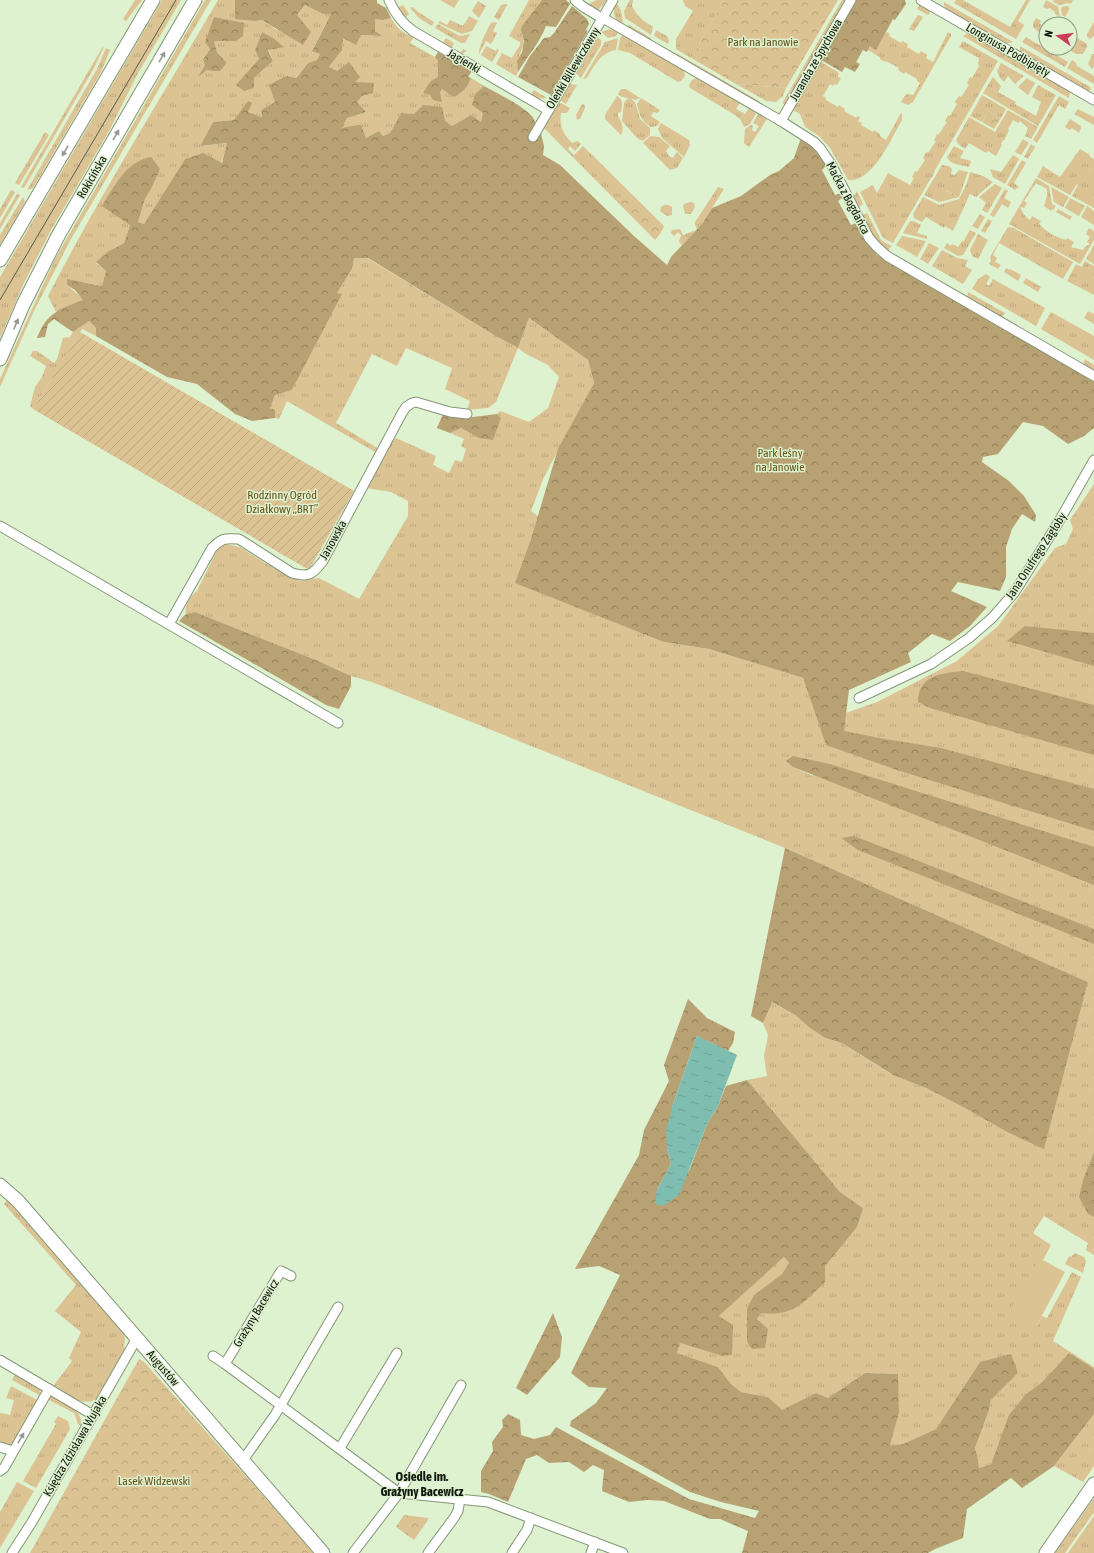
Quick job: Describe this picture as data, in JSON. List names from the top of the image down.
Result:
{
  "streets": {
    "main road": ["Rokicińska", "Augustów"],
    "street": [
      "Longinusa Podbipięty",
      "Juranda ze Spychowa",
      "Jagienki",
      "Oleńki Billewiczówny",
      "Maćka z Bogdańca",
      "Janowska",
      "Jana Onufrego Zagłoby",
      "Grażyny Bacewicz",
      "Księdza Zdzisława Wujaka"
    ]
  },
  "crossings": [
    ["Juranda ze Spychowa", "Maćka z Bogdańca"],
    ["Jagienki", "Oleńki Billewiczówny"],
    ["Oleńki Billewiczówny", "Maćka z Bogdańca"],
    ["Augustów", "Księdza Zdzisława Wujaka"]
  ],
  "districts": ["Osiedle im. Grażyny Bacewicz"],
  "parks": [
    "Park na Janowie",
    "Park leśny na Janowie",
    "Rodzinny Ogród Działkowy „BRT”",
    "Lasek Widzewski"
  ],
  "north": "left"
}
